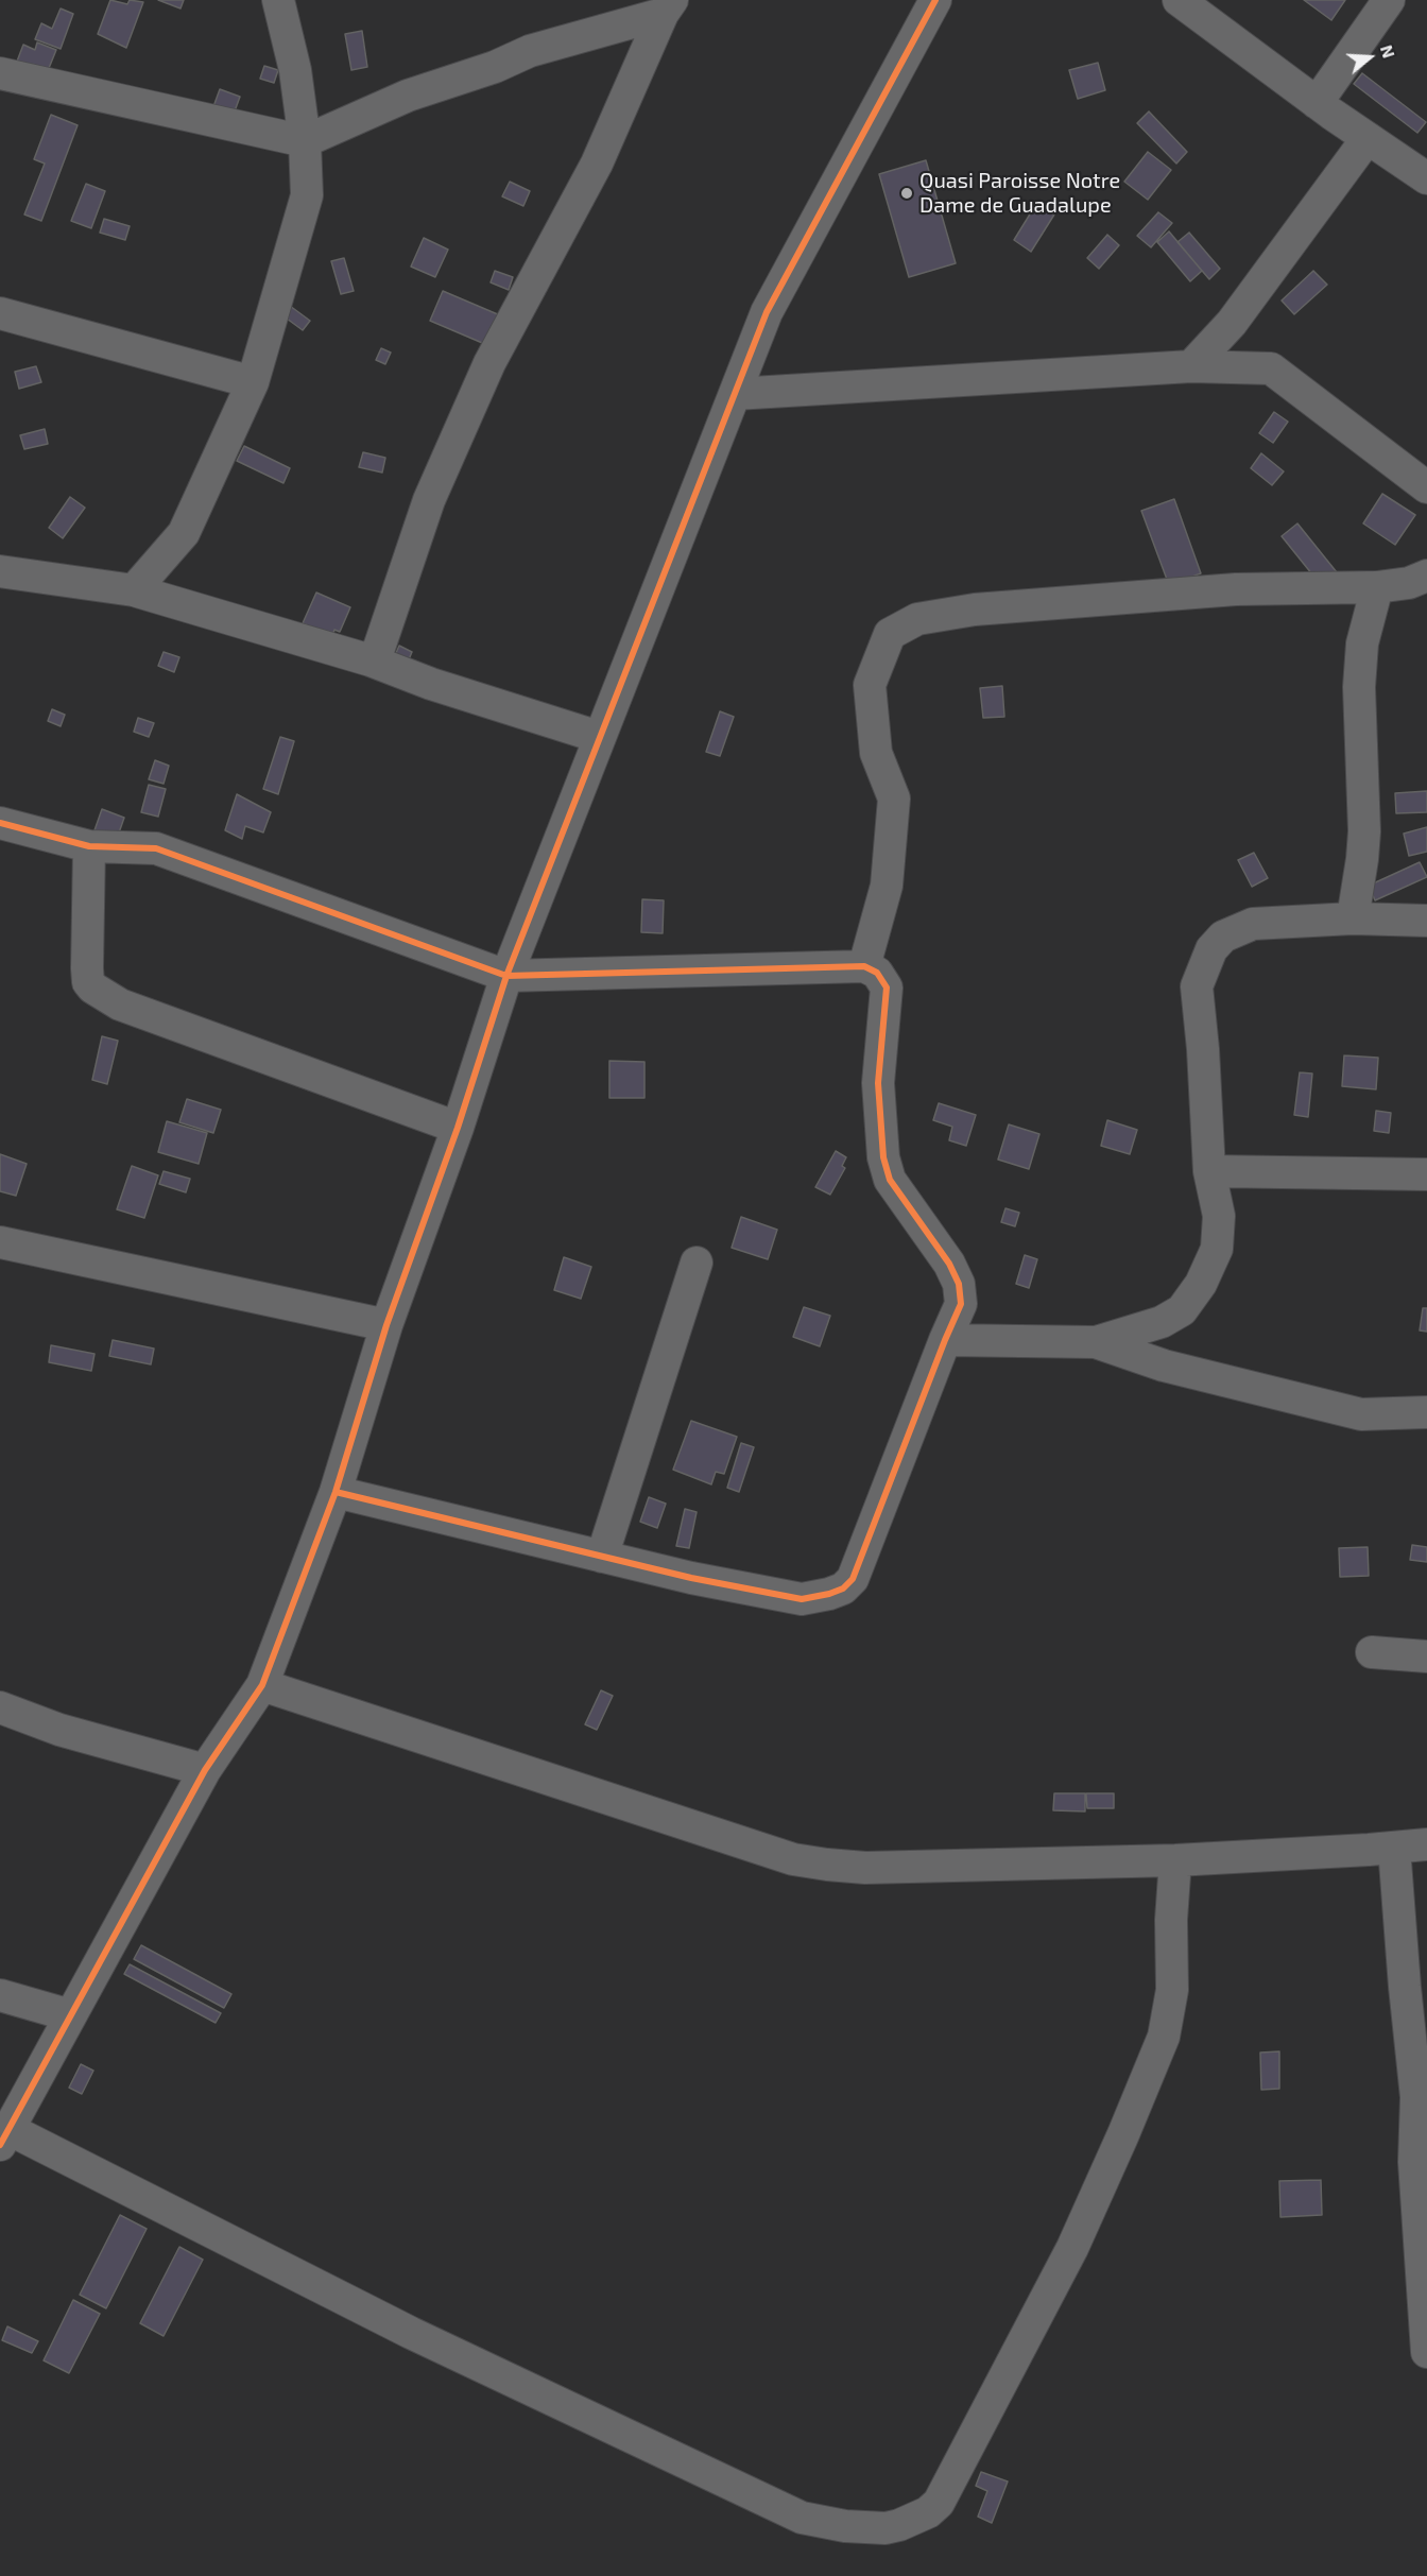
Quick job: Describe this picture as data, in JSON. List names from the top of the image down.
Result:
{
  "places": ["Quasi Paroisse Notre Dame de Guadalupe"],
  "north": "right"
}
